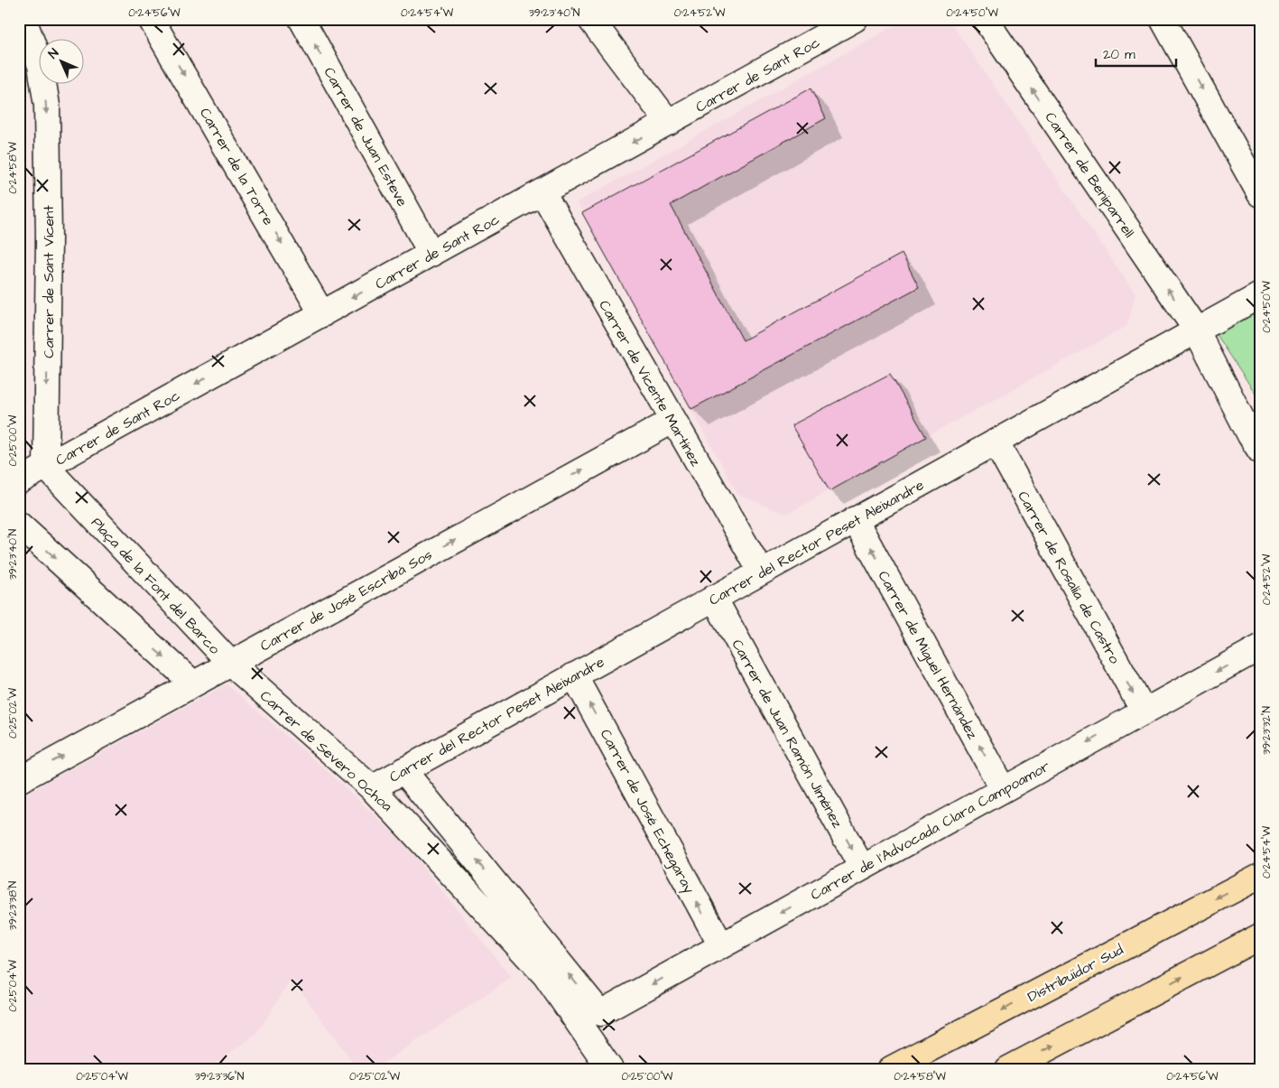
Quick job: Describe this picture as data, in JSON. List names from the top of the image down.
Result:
{
  "streets": {
    "highway": ["Distribuïdor Sud"],
    "street": [
      "Carrer de Sant Roc",
      "Carrer de Juan Esteve",
      "Carrer de la Torre",
      "Carrer de Beniparrell",
      "Carrer de Sant Vicent",
      "Carrer de Vicente Martínez",
      "Carrer del Rector Peset Aleixandre",
      "Carrer de Rosalía de Castro",
      "Plaça de la Font del Barco",
      "Carrer de José Escribà Sos",
      "Carrer de Miguel Hernández",
      "Carrer de Juan Ramón Jiménez",
      "Carrer de Severo Ochoa",
      "Carrer de José Echegaray",
      "Carrer de l'Advocada Clara Campoamor"
    ]
  },
  "crossings": [
    ["Carrer de Sant Roc", "Carrer de Juan Esteve"],
    ["Carrer de Sant Roc", "Carrer de la Torre"],
    ["Carrer de Sant Roc", "Carrer de Sant Vicent"],
    ["Carrer de Sant Roc", "Carrer de Vicente Martínez"],
    ["Carrer de Sant Roc", "Plaça de la Font del Barco"],
    ["Carrer de Beniparrell", "Carrer del Rector Peset Aleixandre"],
    ["Carrer de Sant Vicent", "Plaça de la Font del Barco"],
    ["Carrer de Vicente Martínez", "Carrer del Rector Peset Aleixandre"],
    ["Carrer de Vicente Martínez", "Carrer de José Escribà Sos"],
    ["Carrer del Rector Peset Aleixandre", "Carrer de Rosalía de Castro"],
    ["Carrer del Rector Peset Aleixandre", "Carrer de Miguel Hernández"],
    ["Carrer del Rector Peset Aleixandre", "Carrer de Juan Ramón Jiménez"],
    ["Carrer del Rector Peset Aleixandre", "Carrer de Severo Ochoa"],
    ["Carrer del Rector Peset Aleixandre", "Carrer de José Echegaray"],
    ["Carrer del Rector Peset Aleixandre", "Carrer de l'Advocada Clara Campoamor"],
    ["Carrer de Rosalía de Castro", "Carrer de l'Advocada Clara Campoamor"],
    ["Plaça de la Font del Barco", "Carrer de José Escribà Sos"],
    ["Plaça de la Font del Barco", "Carrer de Severo Ochoa"],
    ["Carrer de José Escribà Sos", "Carrer de Severo Ochoa"],
    ["Carrer de Miguel Hernández", "Carrer de l'Advocada Clara Campoamor"],
    ["Carrer de Juan Ramón Jiménez", "Carrer de l'Advocada Clara Campoamor"],
    ["Carrer de José Echegaray", "Carrer de l'Advocada Clara Campoamor"]
  ],
  "one_way": [
    "Carrer de Sant Roc",
    "Carrer de Juan Esteve",
    "Carrer de la Torre",
    "Carrer de Sant Vicent",
    "Carrer de Rosalía de Castro",
    "Carrer de José Escribà Sos",
    "Carrer de Miguel Hernández",
    "Carrer de Juan Ramón Jiménez",
    "Carrer de José Echegaray"
  ],
  "scale_bar": "20 m",
  "north": "top left",
  "coordinates": [
    "0°24'56\"W",
    "0°24'54\"W",
    "39°23'40\"N",
    "0°24'52\"W",
    "0°24'50\"W",
    "0°24'58\"W",
    "0°25'00\"W",
    "0°25'02\"W",
    "39°23'32\"N",
    "39°23'38\"N",
    "0°25'04\"W",
    "39°23'36\"N"
  ]
}
